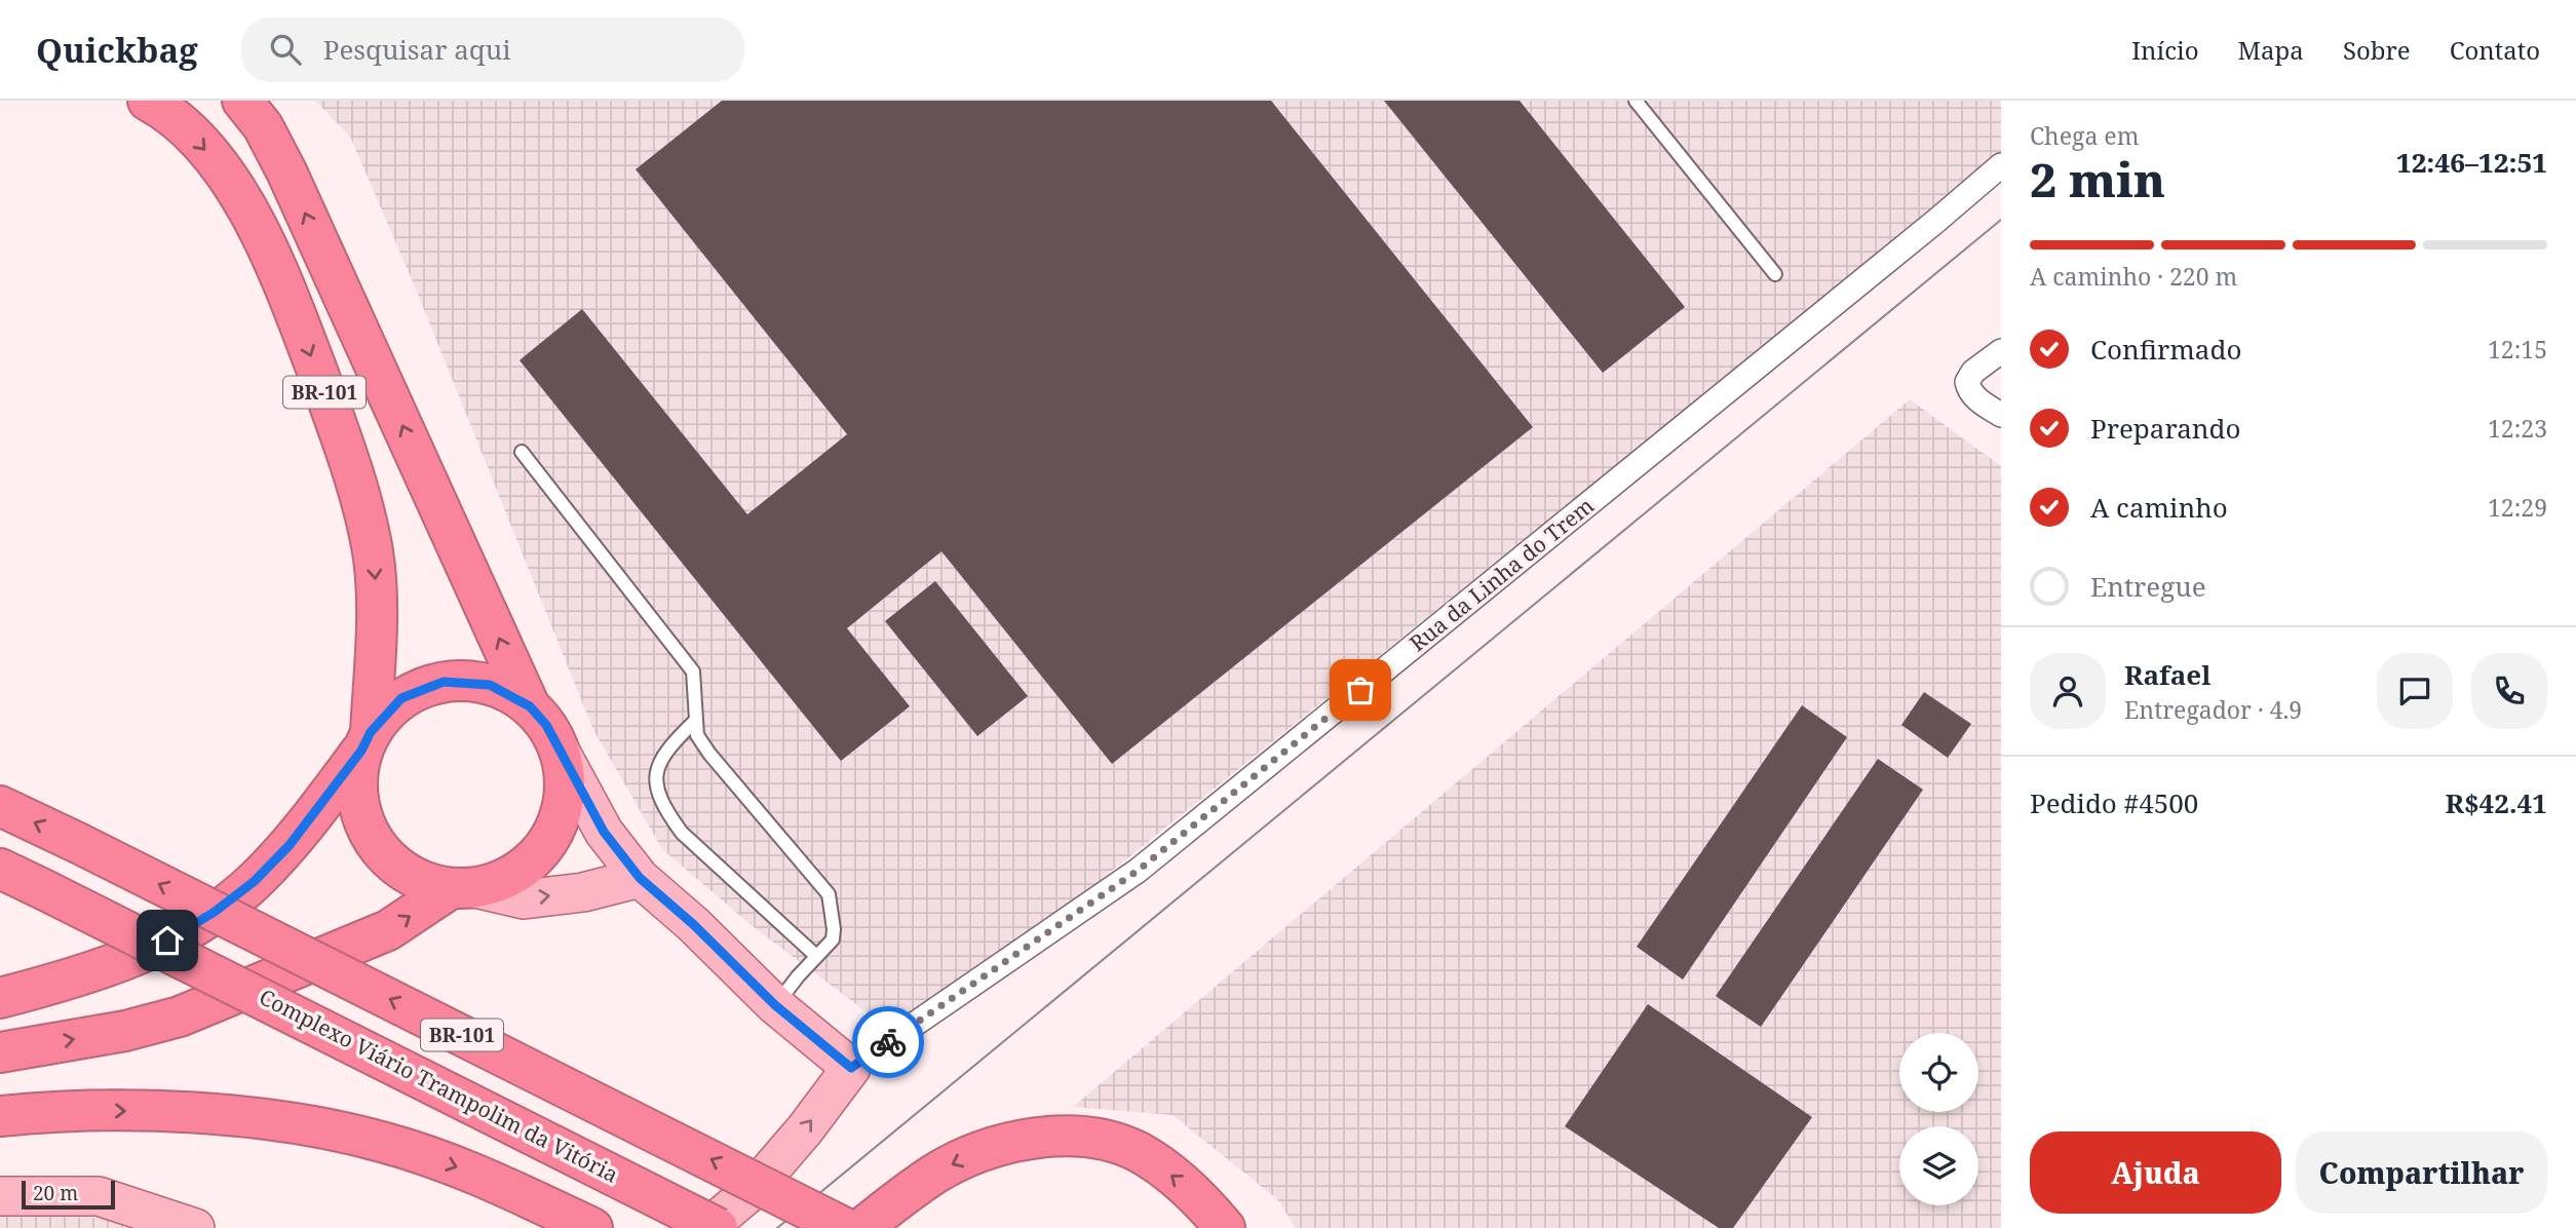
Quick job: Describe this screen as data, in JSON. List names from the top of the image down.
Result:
{
  "streets": {
    "highway": ["BR-101", "Complexo Viário Trampolim da Vitória"],
    "street": ["Rua da Linha do Trem"]
  },
  "scale_bar": "20 m",
  "page": {
    "header": "Quickbag",
    "search": "Pesquisar aqui",
    "nav": [
      "Início",
      "Mapa",
      "Sobre",
      "Contato"
    ],
    "heading": ["2 min", "Chega em", "12:46–12:51"],
    "panel": [
      "Rafael",
      "Entregador · 4.9",
      "Pedido #4500",
      "R$42.41"
    ],
    "bar": "A caminho · 220 m",
    "list": [
      ["Confirmado", "12:15"],
      ["Preparando", "12:23"],
      ["A caminho", "12:29"],
      "Entregue"
    ],
    "buttons": ["Ajuda", "Compartilhar"],
    "scale": "20 m"
  }
}
